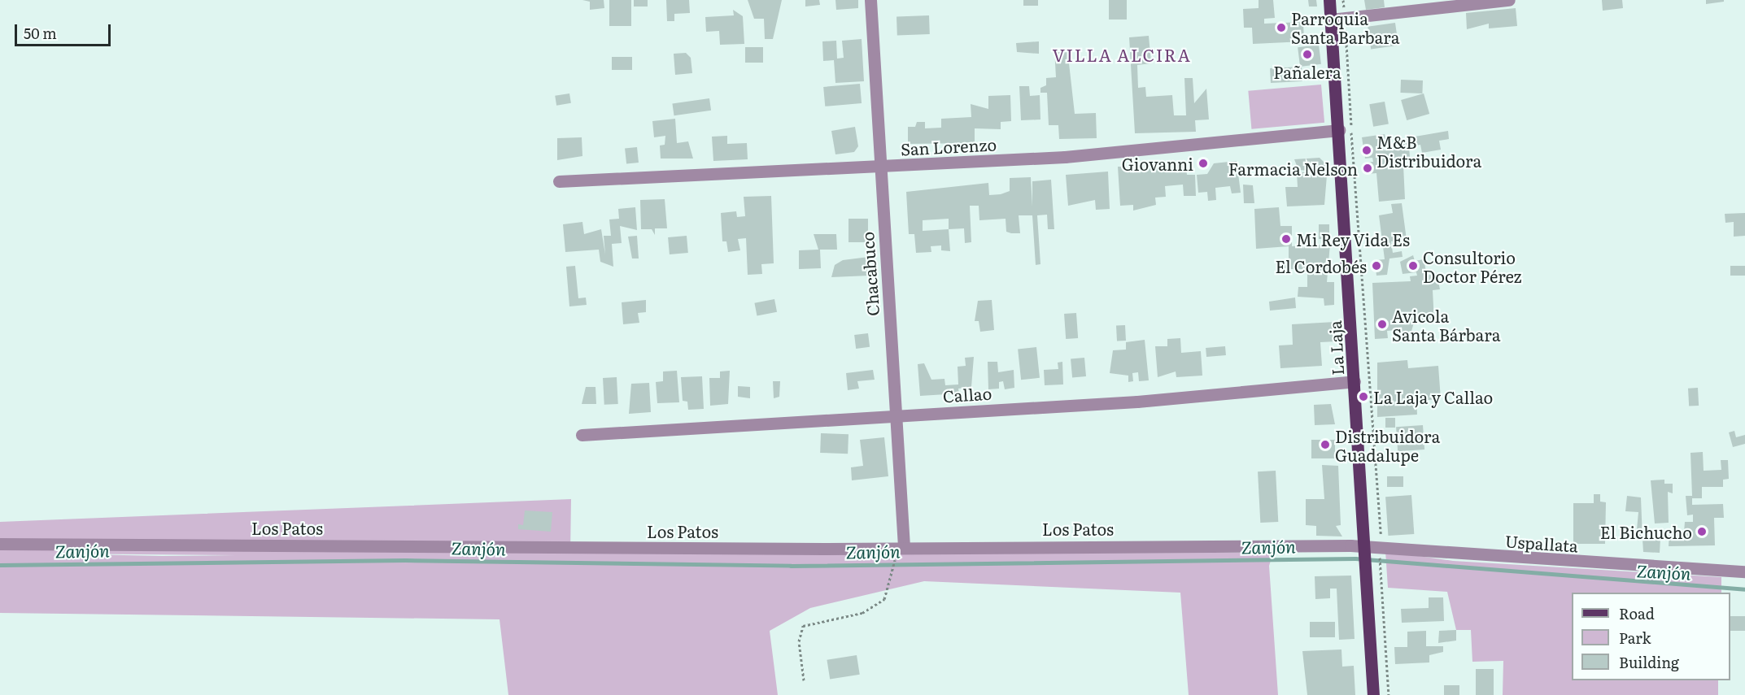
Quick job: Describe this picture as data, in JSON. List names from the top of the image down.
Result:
{
  "streets": {
    "main road": ["La Laja"],
    "street": [
      "San Lorenzo",
      "Chacabuco",
      "Callao",
      "Los Patos",
      "Uspallata"
    ]
  },
  "crossings": [
    ["San Lorenzo", "Chacabuco"],
    ["San Lorenzo", "La Laja"],
    ["Chacabuco", "Callao"],
    ["Chacabuco", "Los Patos"],
    ["La Laja", "Callao"],
    ["La Laja", "Los Patos"],
    ["La Laja", "Uspallata"],
    ["Los Patos", "Uspallata"]
  ],
  "districts": ["VILLA ALCIRA"],
  "water": ["Zanjón"],
  "places": [
    "Parroquia Santa Barbara",
    "Pañalera",
    "M&B Distribuidora",
    "Giovanni",
    "Farmacia Nelson",
    "Mi Rey Vida Es",
    "El Cordobés",
    "Consultorio Doctor Pérez",
    "Avicola Santa Bárbara",
    "La Laja y Callao",
    "Distribuidora Guadalupe",
    "El Bichucho"
  ],
  "legend": ["Road", "Park", "Building"],
  "scale_bar": "50 m"
}
